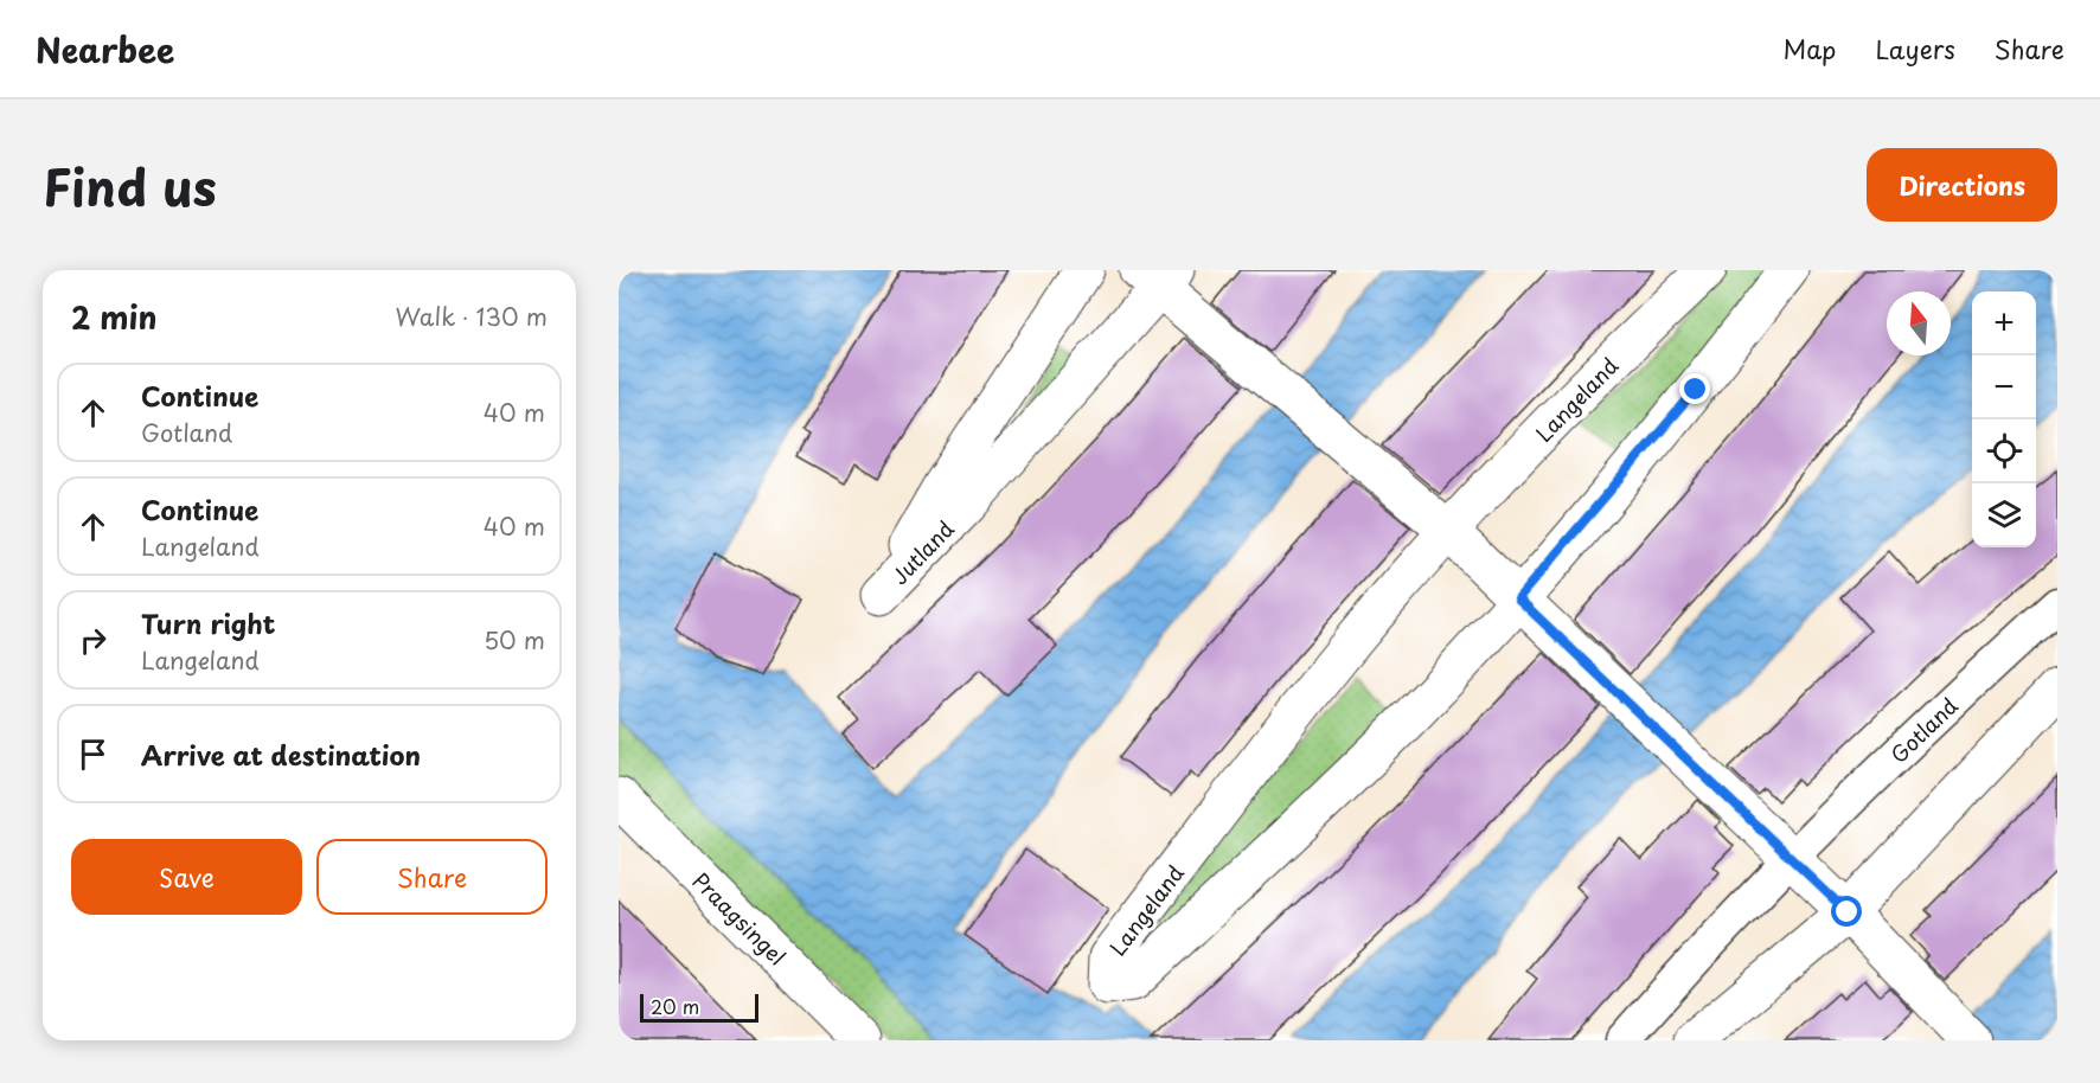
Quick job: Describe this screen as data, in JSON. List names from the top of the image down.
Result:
{
  "streets": {
    "street": [
      "Langeland",
      "Jutland",
      "Gotland",
      "Praagsingel"
    ]
  },
  "crossings": [
    ["Langeland", "Jutland"]
  ],
  "scale_bar": "20 m",
  "north": "top",
  "page": {
    "header": "Nearbee",
    "nav": ["Map", "Layers", "Share"],
    "title": "Find us",
    "buttons": [
      "Directions",
      ["Save", "Share"]
    ],
    "heading": ["2 min", "Walk · 130 m"],
    "map_buttons": ["+", "−"],
    "list": [
      ["Continue", "Gotland", "40 m"],
      ["Continue", "Langeland", "40 m"],
      ["Turn right", "Langeland", "50 m"],
      "Arrive at destination"
    ],
    "scale": "20 m"
  }
}
